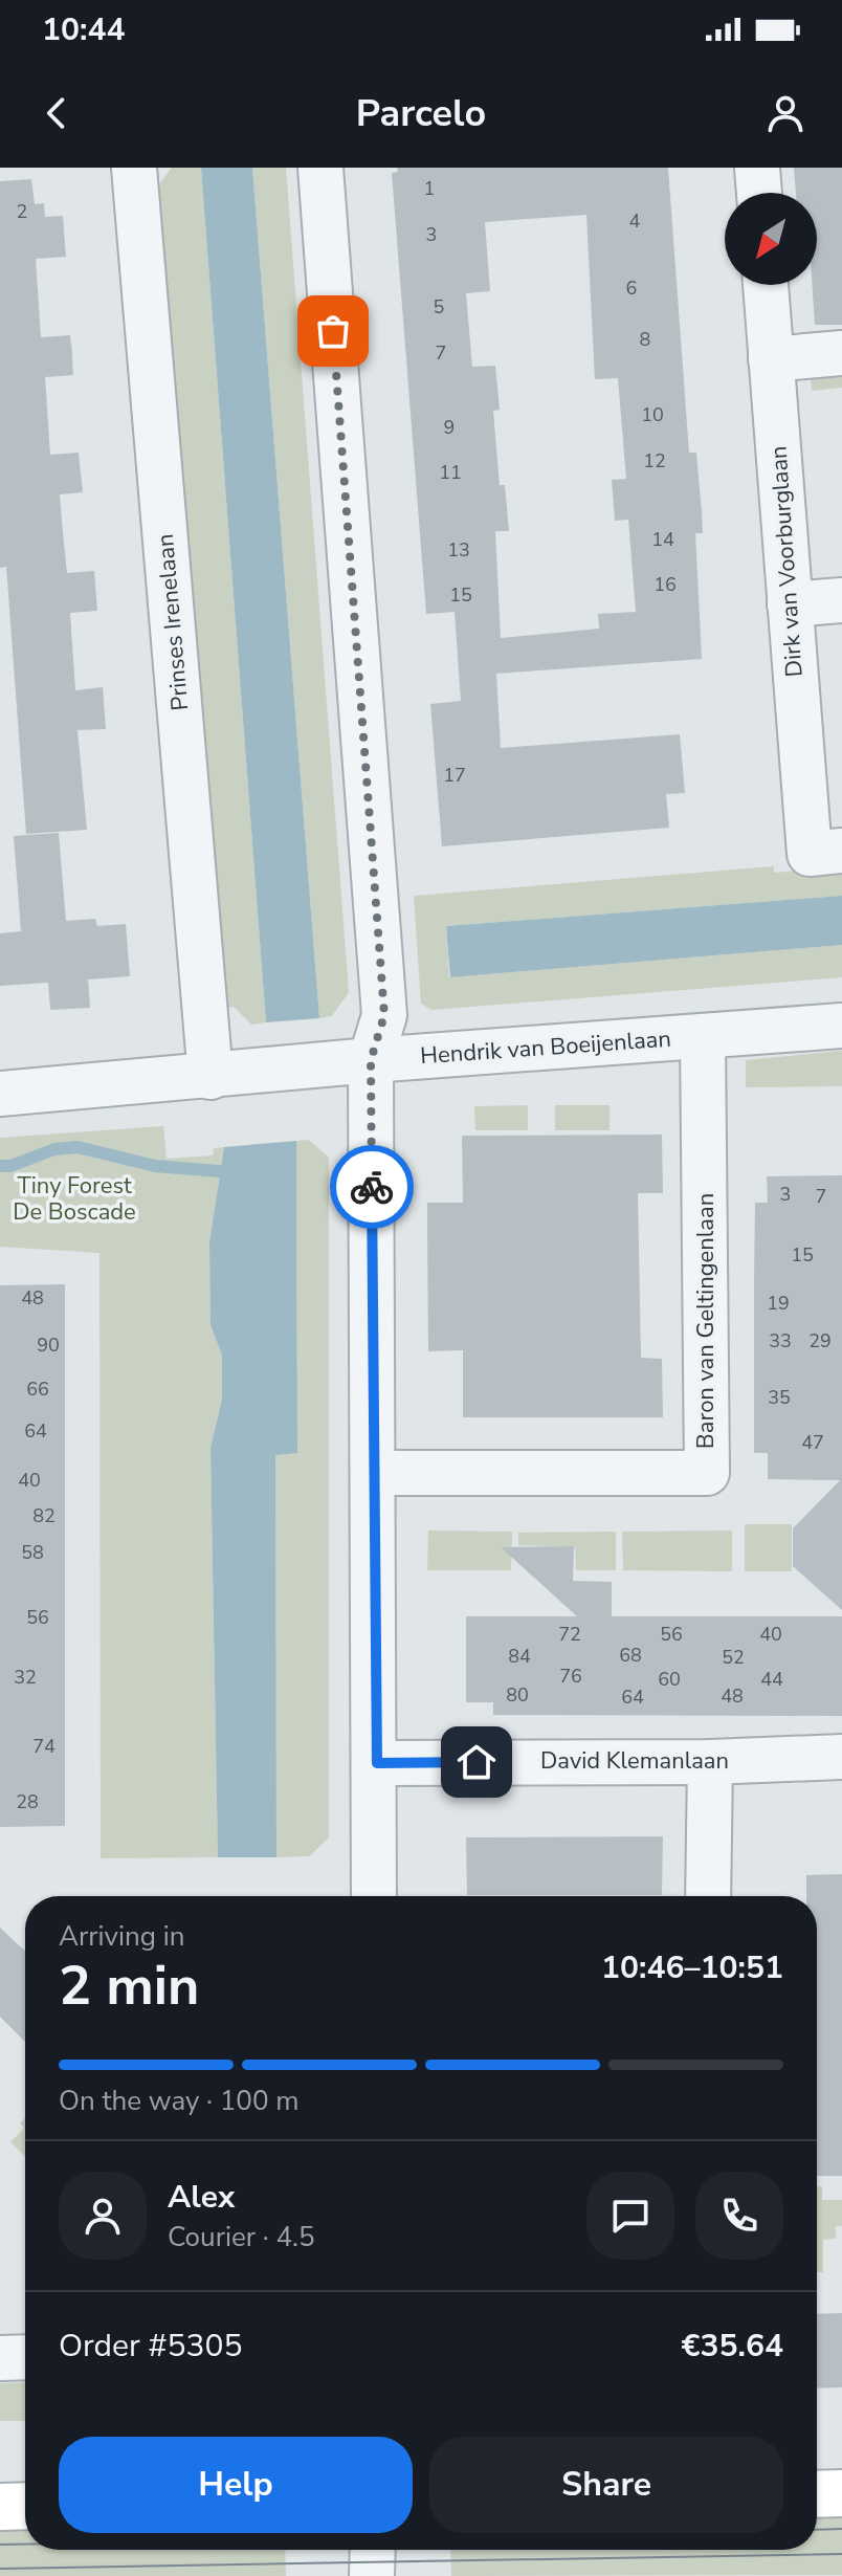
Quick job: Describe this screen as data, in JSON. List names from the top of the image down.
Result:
{
  "streets": {
    "street": [
      "Dirk van Voorburglaan",
      "Prinses Irenelaan",
      "Hendrik van Boeijenlaan",
      "Baron van Geltingenlaan",
      "David Klemanlaan"
    ]
  },
  "crossings": [
    ["Prinses Irenelaan", "Hendrik van Boeijenlaan"],
    ["Hendrik van Boeijenlaan", "Baron van Geltingenlaan"]
  ],
  "parks": ["Tiny Forest De Boscade"],
  "house_numbers": [
    "1",
    "2",
    "4",
    "3",
    "6",
    "5",
    "8",
    "7",
    "10",
    "9",
    "12",
    "11",
    "14",
    "13",
    "16",
    "15",
    "17",
    "3",
    "7",
    "15",
    "48",
    "19",
    "33",
    "29",
    "90",
    "66",
    "35",
    "64",
    "47",
    "40",
    "82",
    "58",
    "56",
    "72",
    "56",
    "40",
    "68",
    "84",
    "52",
    "76",
    "32",
    "60",
    "44",
    "80",
    "48",
    "64",
    "74",
    "28"
  ],
  "north": "bottom left",
  "page": {
    "status": "10:44",
    "header": "Parcelo",
    "heading": ["2 min", "Arriving in", "10:46–10:51"],
    "panel": [
      "Alex",
      "Courier · 4.5",
      "Order #5305",
      "€35.64"
    ],
    "bar": "On the way · 100 m",
    "buttons": ["Help", "Share"]
  }
}
